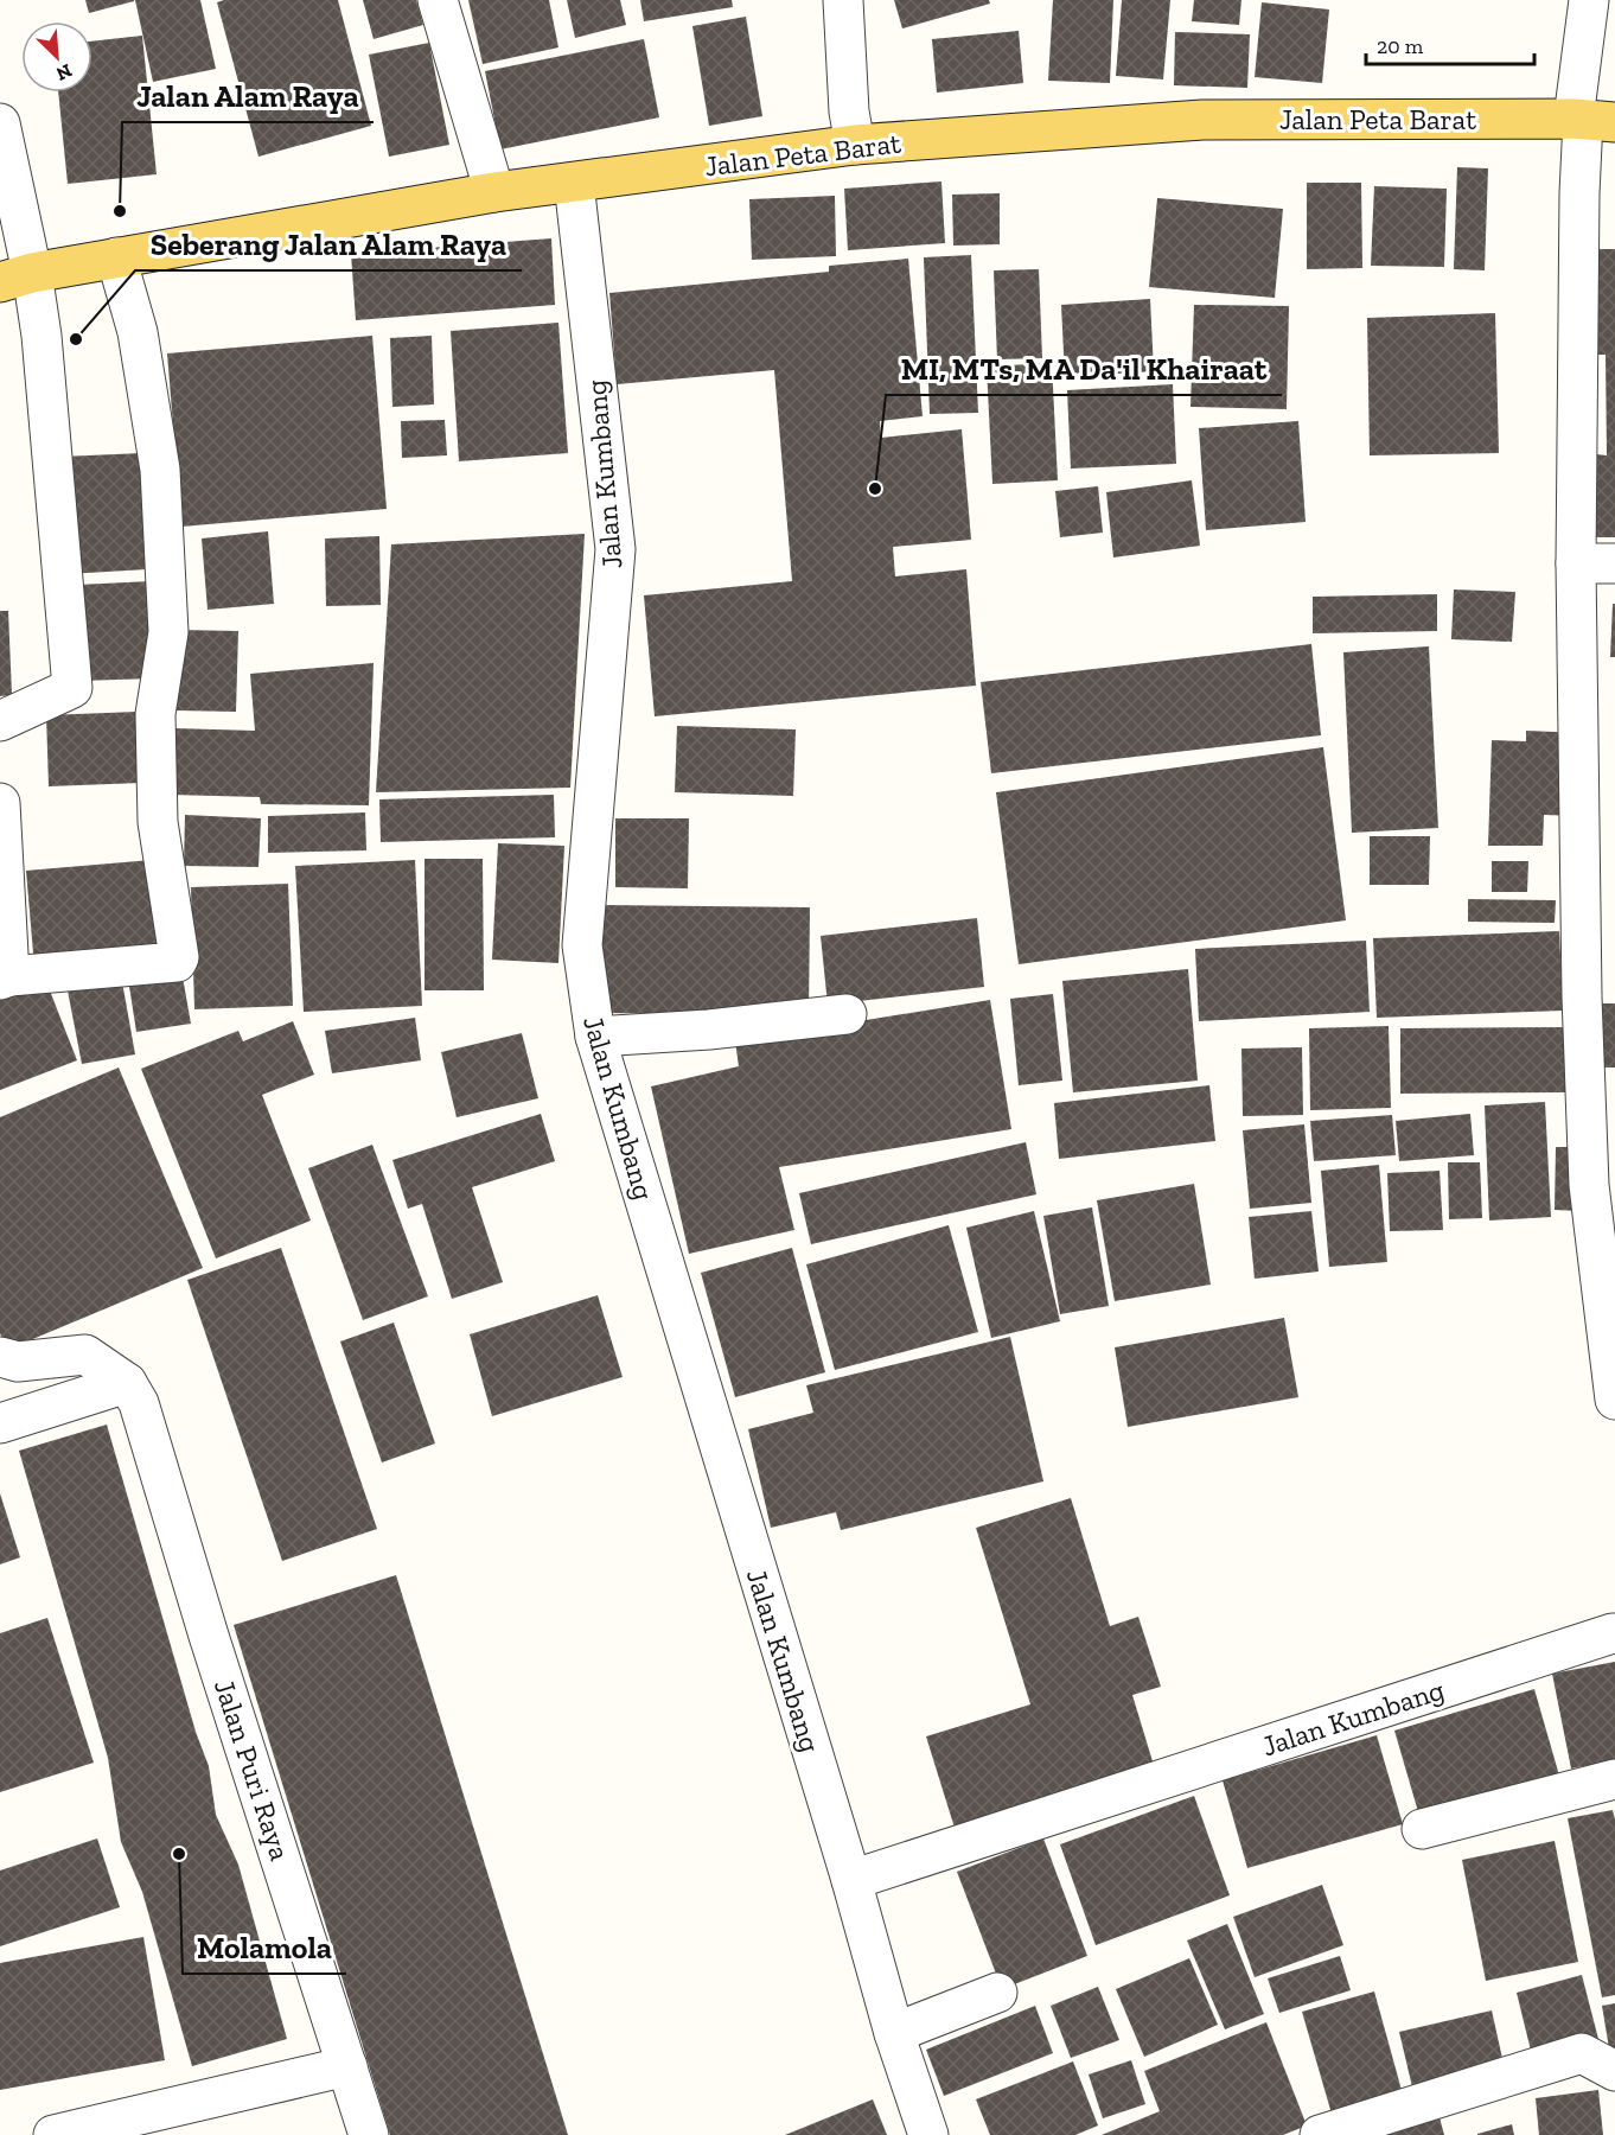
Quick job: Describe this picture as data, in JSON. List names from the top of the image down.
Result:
{
  "streets": {
    "main road": ["Jalan Peta Barat"],
    "street": ["Jalan Kumbang", "Jalan Puri Raya"]
  },
  "crossings": [
    ["Jalan Peta Barat", "Jalan Kumbang"]
  ],
  "places": [
    "Jalan Alam Raya",
    "Seberang Jalan Alam Raya",
    "MI, MTs, MA Da'il Khairaat",
    "Molamola"
  ],
  "scale_bar": "20 m",
  "north": "bottom right"
}
